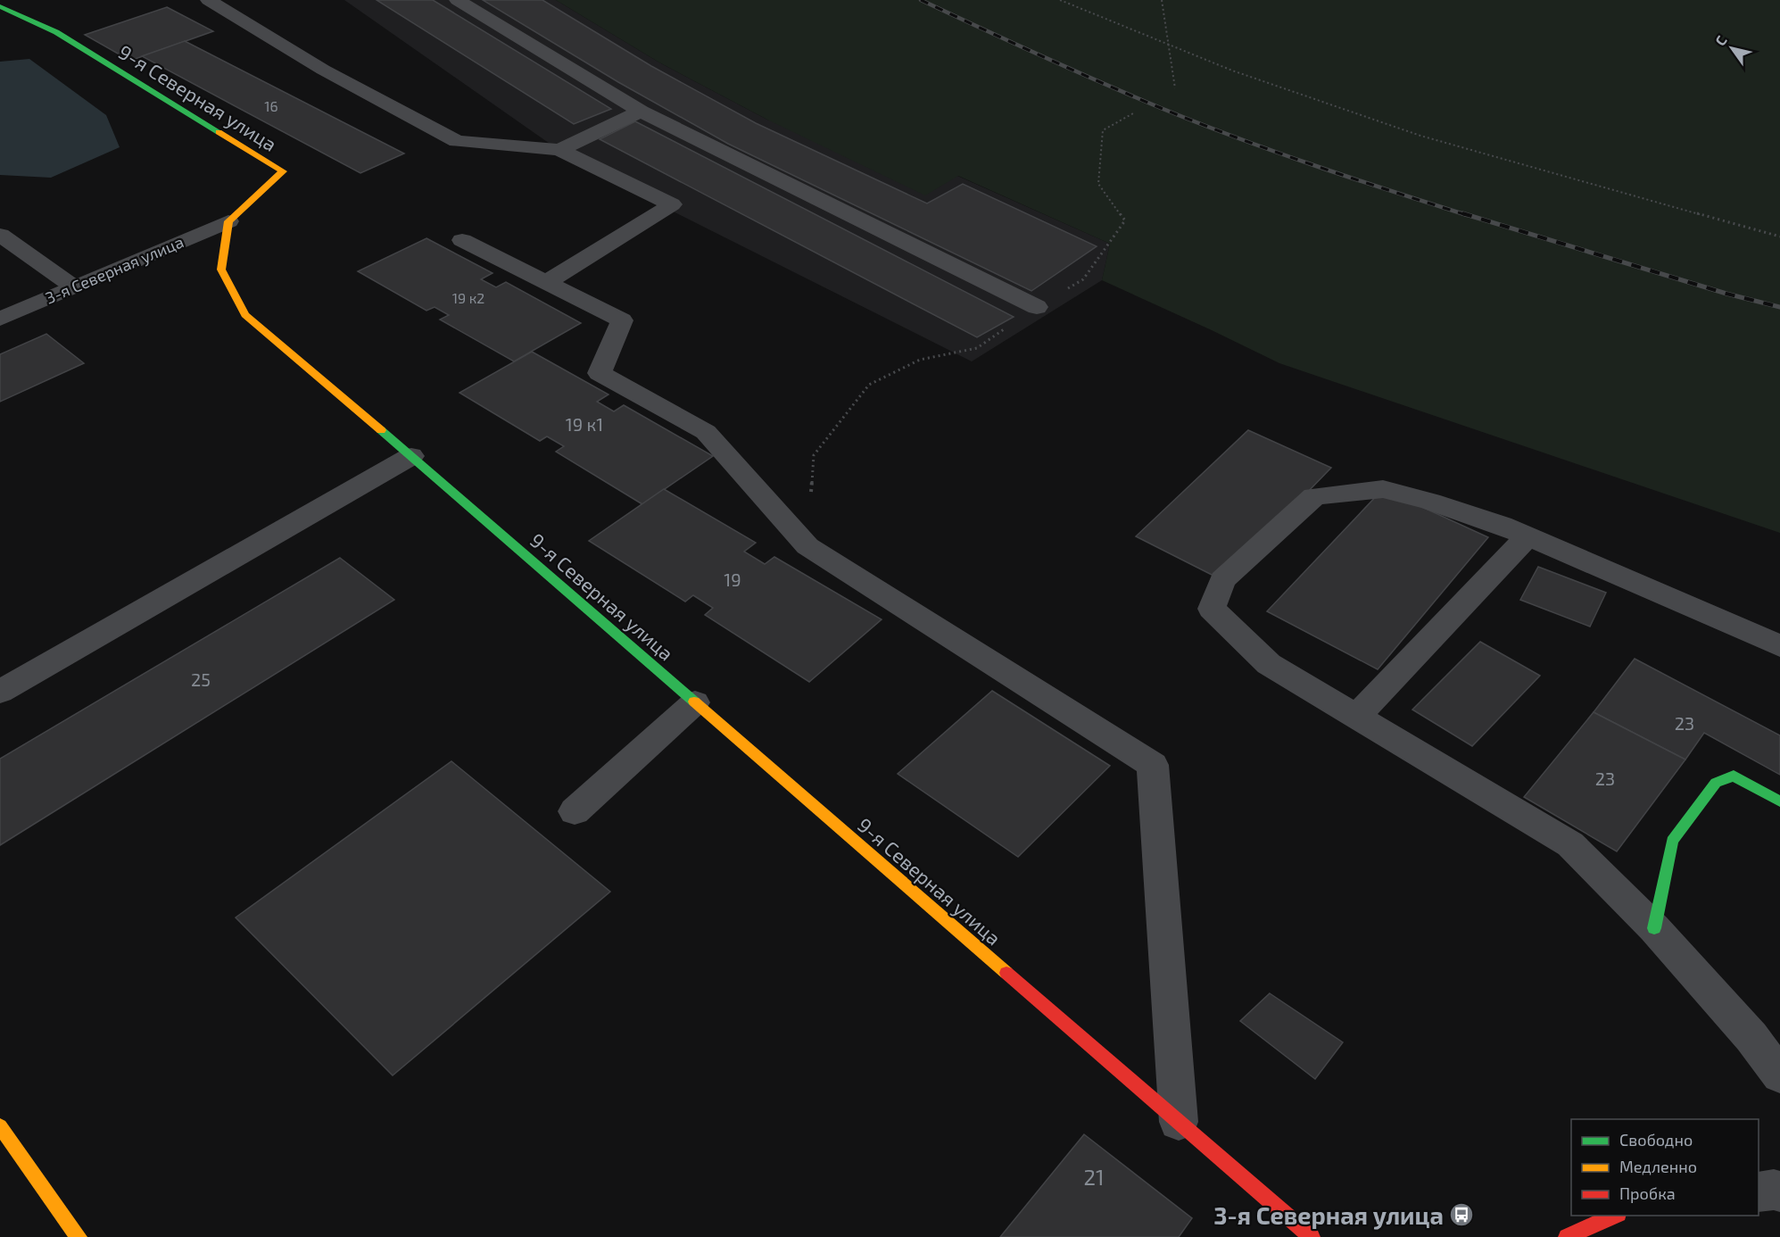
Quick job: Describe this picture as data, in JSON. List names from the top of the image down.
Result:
{
  "streets": {
    "street": ["9-я Северная улица", "3-я Северная улица"]
  },
  "crossings": [
    ["9-я Северная улица", "3-я Северная улица"]
  ],
  "places": {
    "bus stop": ["3-я Северная улица"]
  },
  "house_numbers": [
    "16",
    "19 к2",
    "19 к1",
    "19",
    "25",
    "23",
    "23",
    "21"
  ],
  "legend": ["Свободно", "Медленно", "Пробка"],
  "north": "top left"
}
